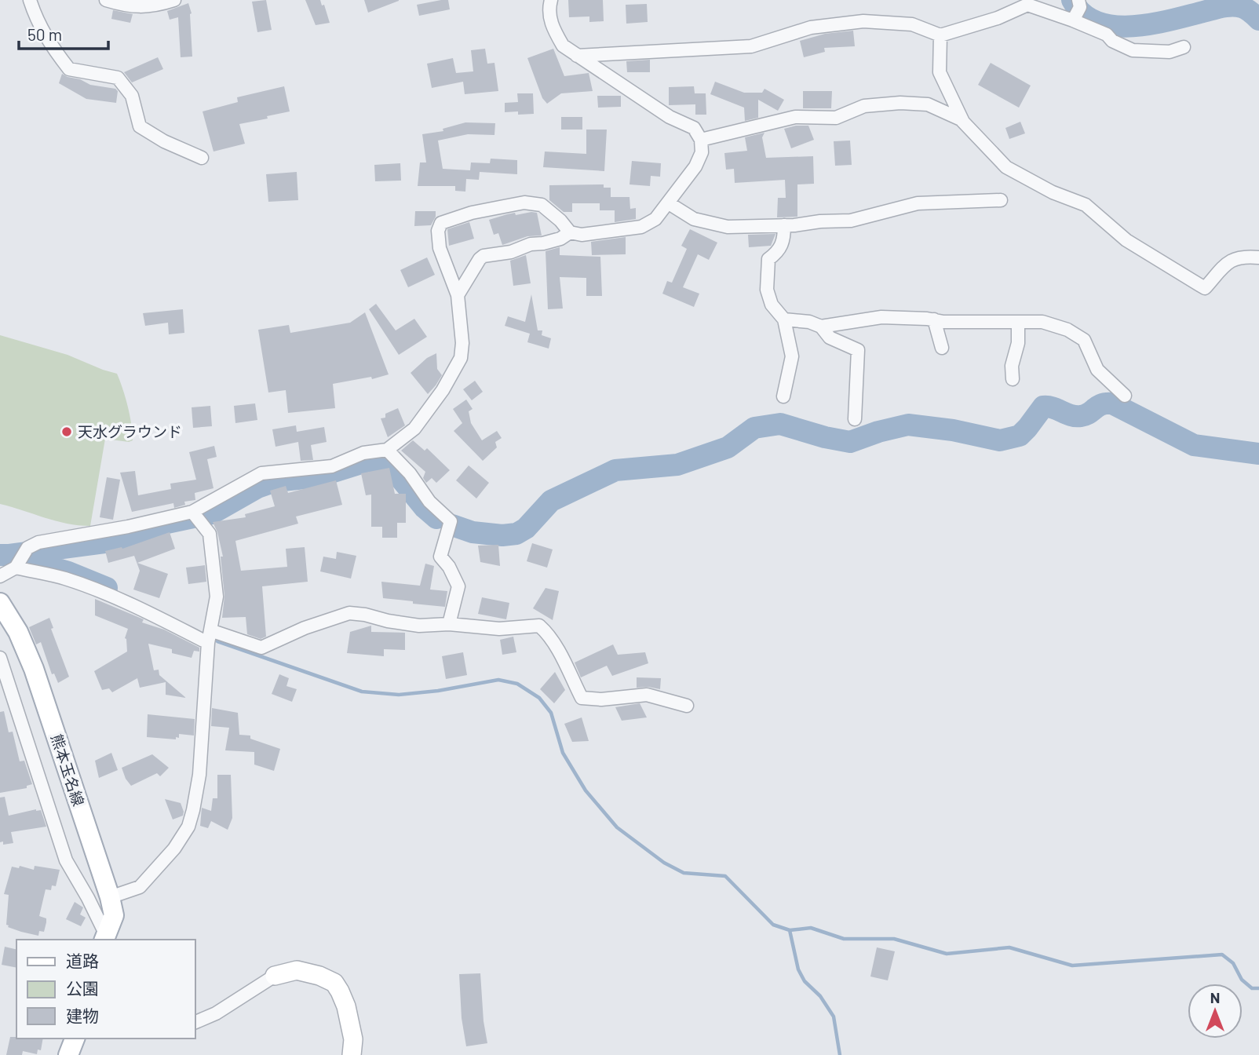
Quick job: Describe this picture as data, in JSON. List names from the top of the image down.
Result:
{
  "streets": {
    "main road": ["熊本玉名線"]
  },
  "places": ["天水グラウンド"],
  "legend": ["道路", "公園", "建物"],
  "scale_bar": "50 m",
  "north": "top"
}
